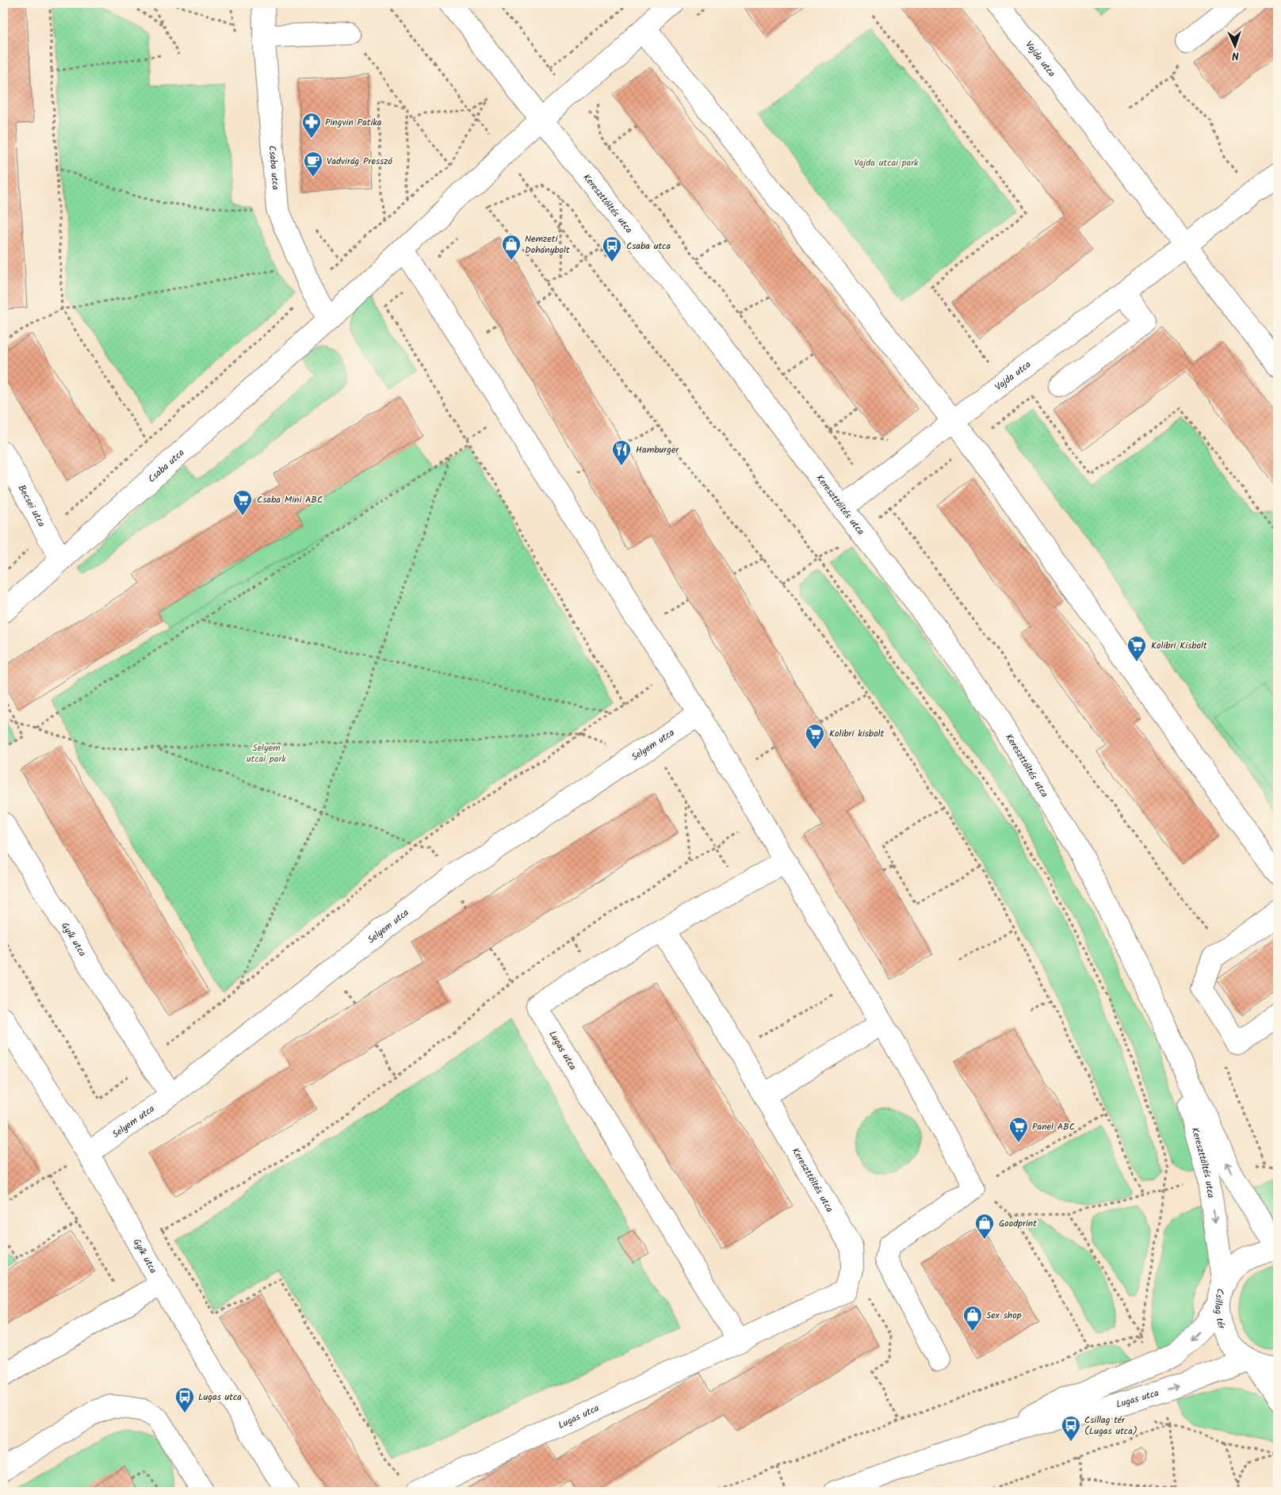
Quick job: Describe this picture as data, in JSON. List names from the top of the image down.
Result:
{
  "streets": {
    "street": [
      "Vajda utca",
      "Csaba utca",
      "Kereszttöltés utca",
      "Becsei utca",
      "Selyem utca",
      "Gyík utca",
      "Lugas utca",
      "Csillag tér"
    ]
  },
  "crossings": [
    ["Vajda utca", "Kereszttöltés utca"],
    ["Csaba utca", "Kereszttöltés utca"],
    ["Csaba utca", "Becsei utca"],
    ["Kereszttöltés utca", "Lugas utca"],
    ["Kereszttöltés utca", "Csillag tér"],
    ["Selyem utca", "Gyík utca"],
    ["Lugas utca", "Csillag tér"]
  ],
  "parks": ["Vajda utcai park", "Selyem utcai park"],
  "places": {
    "pharmacy": ["Pingvin Patika"],
    "cafe": ["Vadvirág Presszó"],
    "shop": ["Nemzeti Dohánybolt", "Goodprint", "Sex shop"],
    "bus stop": ["Csaba utca", "Lugas utca", "Csillag tér (Lugas utca)"],
    "restaurant": ["Hamburger"],
    "supermarket": [
      "Csaba Mini ABC",
      "Kolibri Kisbolt",
      "Kolibri kisbolt",
      "Panel ABC"
    ]
  },
  "north": "bottom"
}
